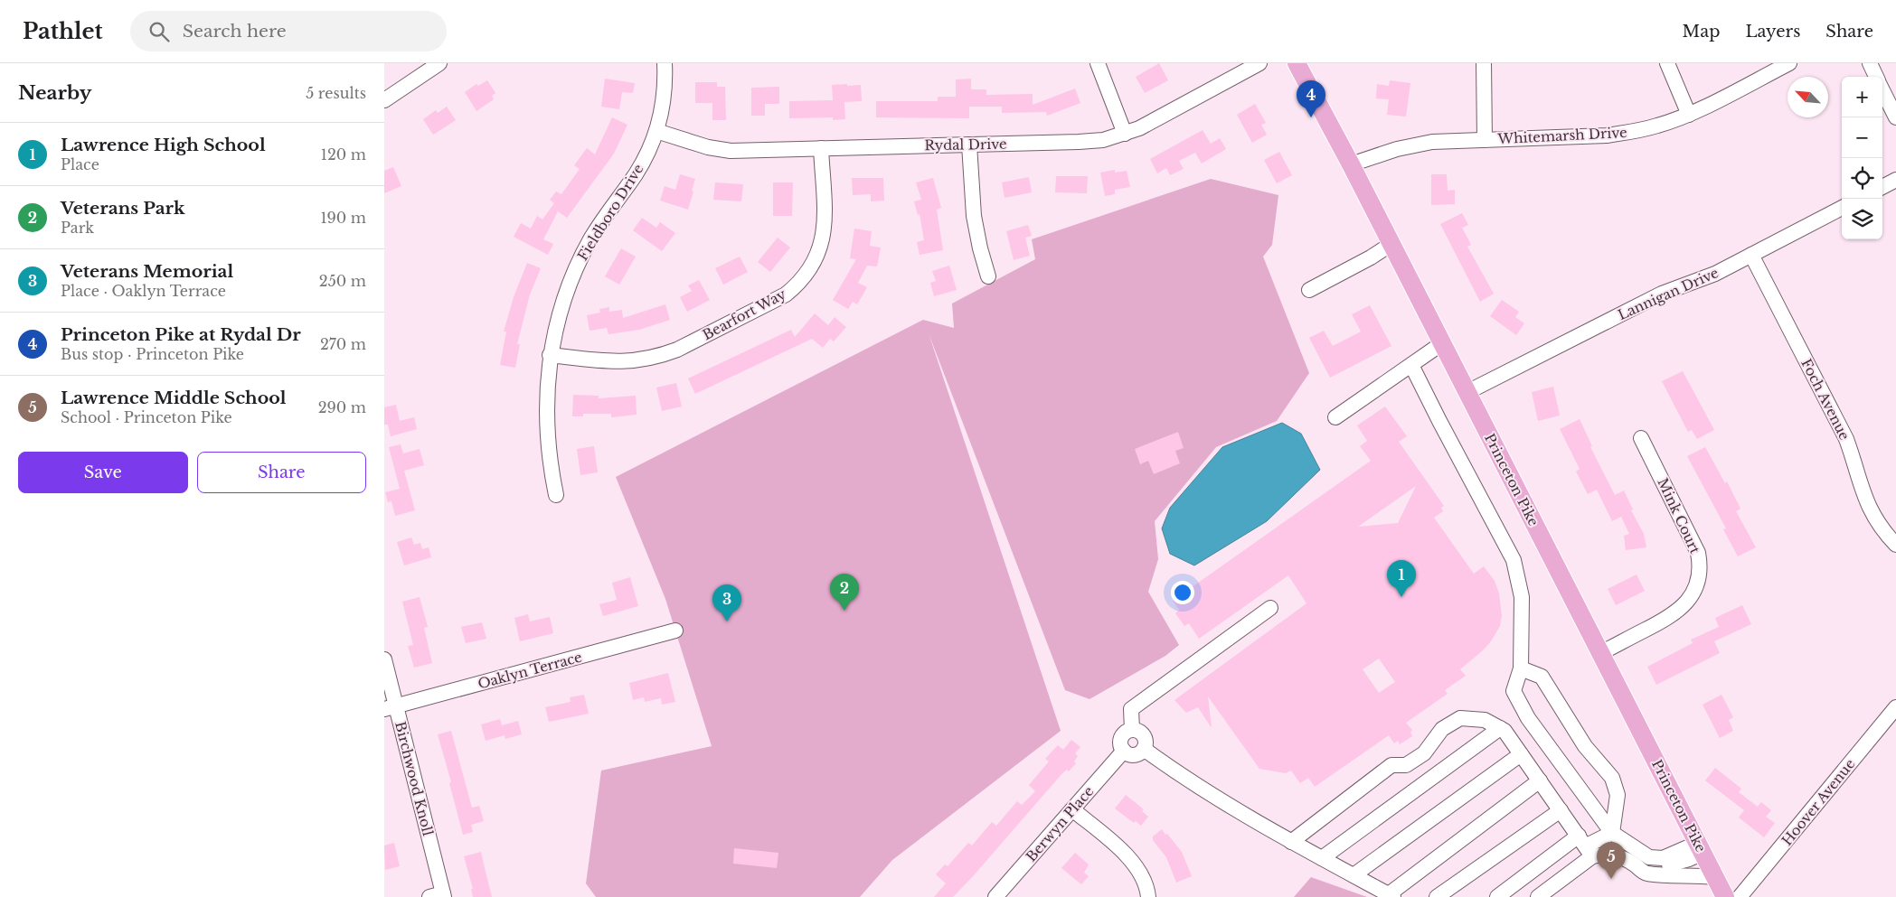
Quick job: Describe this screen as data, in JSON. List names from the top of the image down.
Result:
{
  "streets": {
    "main road": ["Princeton Pike"],
    "street": [
      "Whitemarsh Drive",
      "Rydal Drive",
      "Fieldboro Drive",
      "Lannigan Drive",
      "Bearfort Way",
      "Foch Avenue",
      "Mink Court",
      "Oaklyn Terrace",
      "Birchwood Knoll",
      "Hoover Avenue",
      "Berwyn Place"
    ]
  },
  "crossings": [
    ["Whitemarsh Drive", "Princeton Pike"],
    ["Rydal Drive", "Fieldboro Drive"],
    ["Rydal Drive", "Bearfort Way"],
    ["Fieldboro Drive", "Bearfort Way"],
    ["Lannigan Drive", "Foch Avenue"],
    ["Lannigan Drive", "Princeton Pike"],
    ["Princeton Pike", "Mink Court"],
    ["Oaklyn Terrace", "Birchwood Knoll"]
  ],
  "north": "top left",
  "page": {
    "header": "Pathlet",
    "search": "Search here",
    "nav": ["Map", "Layers", "Share"],
    "heading": ["Nearby", "5 results"],
    "map_buttons": ["+", "−"],
    "pins": [
      "4",
      "1",
      "2",
      "3",
      "5"
    ],
    "list": [
      {
        "mark": "1",
        "name": "Lawrence High School",
        "note": "Place",
        "value": "120 m"
      },
      {
        "mark": "2",
        "name": "Veterans Park",
        "note": "Park",
        "value": "190 m"
      },
      {
        "mark": "3",
        "name": "Veterans Memorial",
        "note": "Place · Oaklyn Terrace",
        "value": "250 m"
      },
      {
        "mark": "4",
        "name": "Princeton Pike at Rydal Dr",
        "note": "Bus stop · Princeton Pike",
        "value": "270 m"
      },
      {
        "mark": "5",
        "name": "Lawrence Middle School",
        "note": "School · Princeton Pike",
        "value": "290 m"
      }
    ],
    "buttons": ["Save", "Share"]
  }
}
